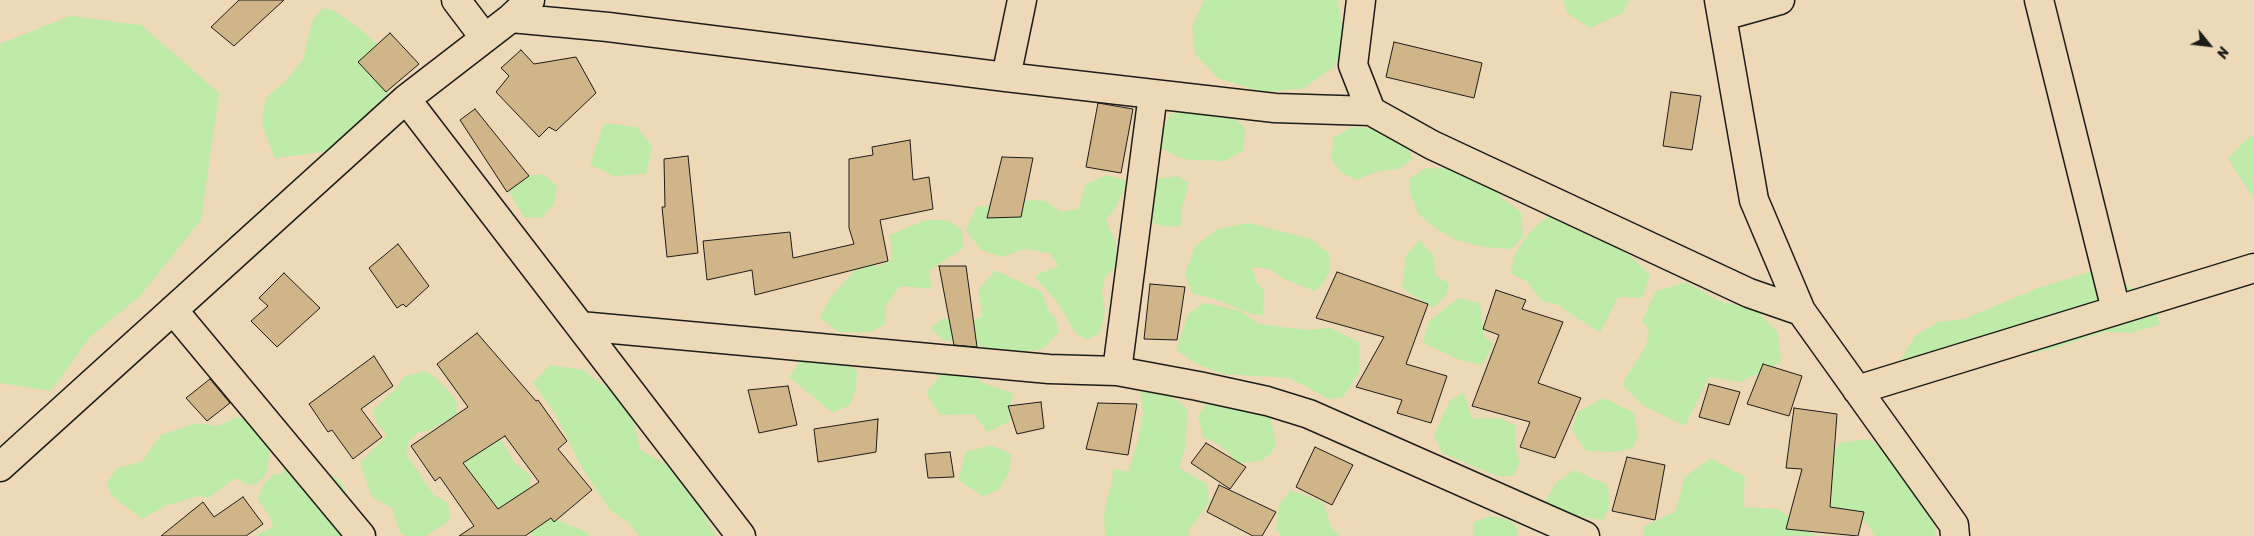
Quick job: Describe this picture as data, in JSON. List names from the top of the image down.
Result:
{
  "north": "bottom right"
}
